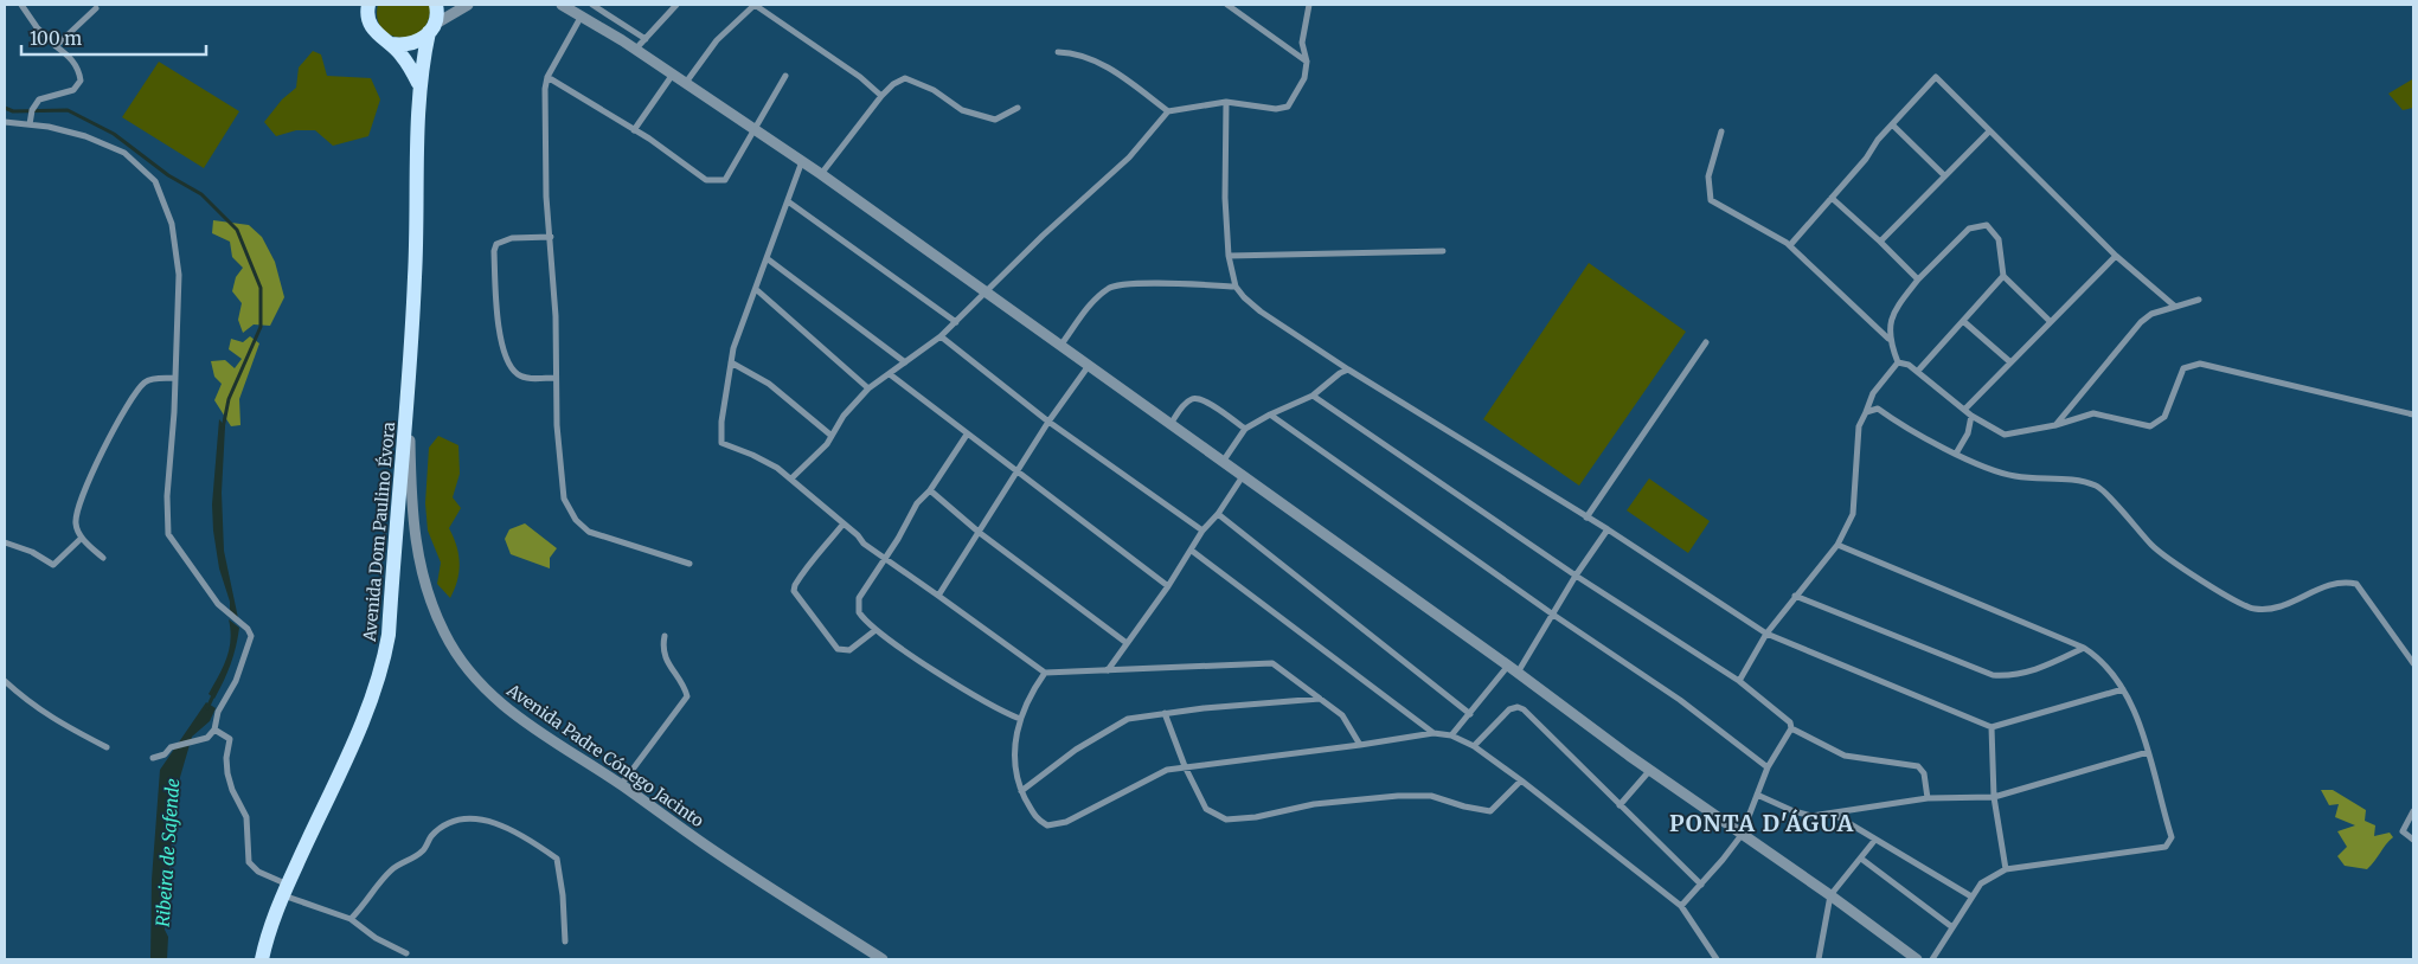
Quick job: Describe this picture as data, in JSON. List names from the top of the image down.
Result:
{
  "streets": {
    "main road": ["Avenida Dom Paulino Évora"],
    "street": ["Avenida Padre Cónego Jacinto"]
  },
  "crossings": [
    ["Avenida Dom Paulino Évora", "Avenida Padre Cónego Jacinto"]
  ],
  "districts": ["PONTA D'ÁGUA"],
  "water": ["Ribeira de Safende"],
  "scale_bar": "100 m"
}
